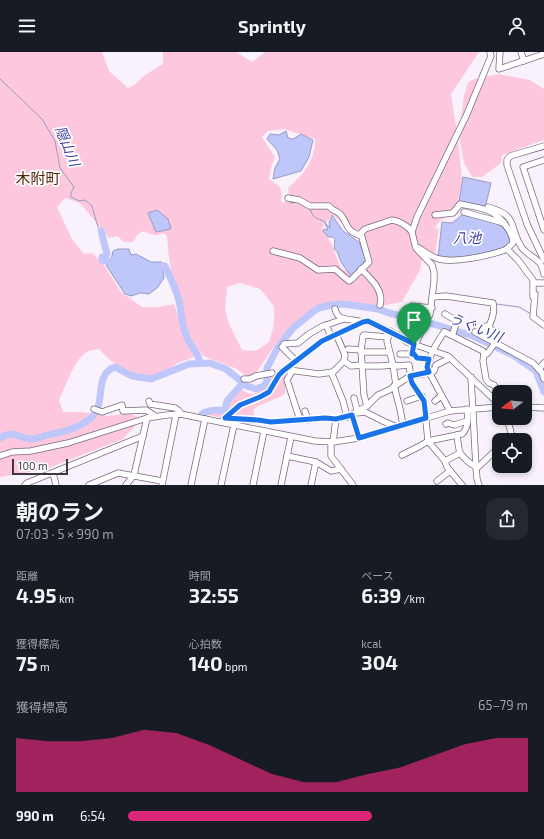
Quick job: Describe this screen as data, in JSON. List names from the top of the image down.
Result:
{
  "districts": ["木附町"],
  "water": ["隠山川", "八池", "うぐい川"],
  "scale_bar": "100 m",
  "north": "left",
  "page": {
    "header": "Sprintly",
    "scale": "100 m",
    "heading": ["朝のラン", "07:03 · 5 × 990 m"],
    "stats": [
      ["距離", "4.95 km"],
      ["時間", "32:55"],
      ["ペース", "6:39 /km"],
      ["獲得標高", "75 m"],
      ["心拍数", "140 bpm"],
      ["kcal", "304"]
    ],
    "chart": ["獲得標高", "65–79 m"],
    "list": [
      {
        "name": "990 m",
        "note": "6:54"
      }
    ]
  }
}
